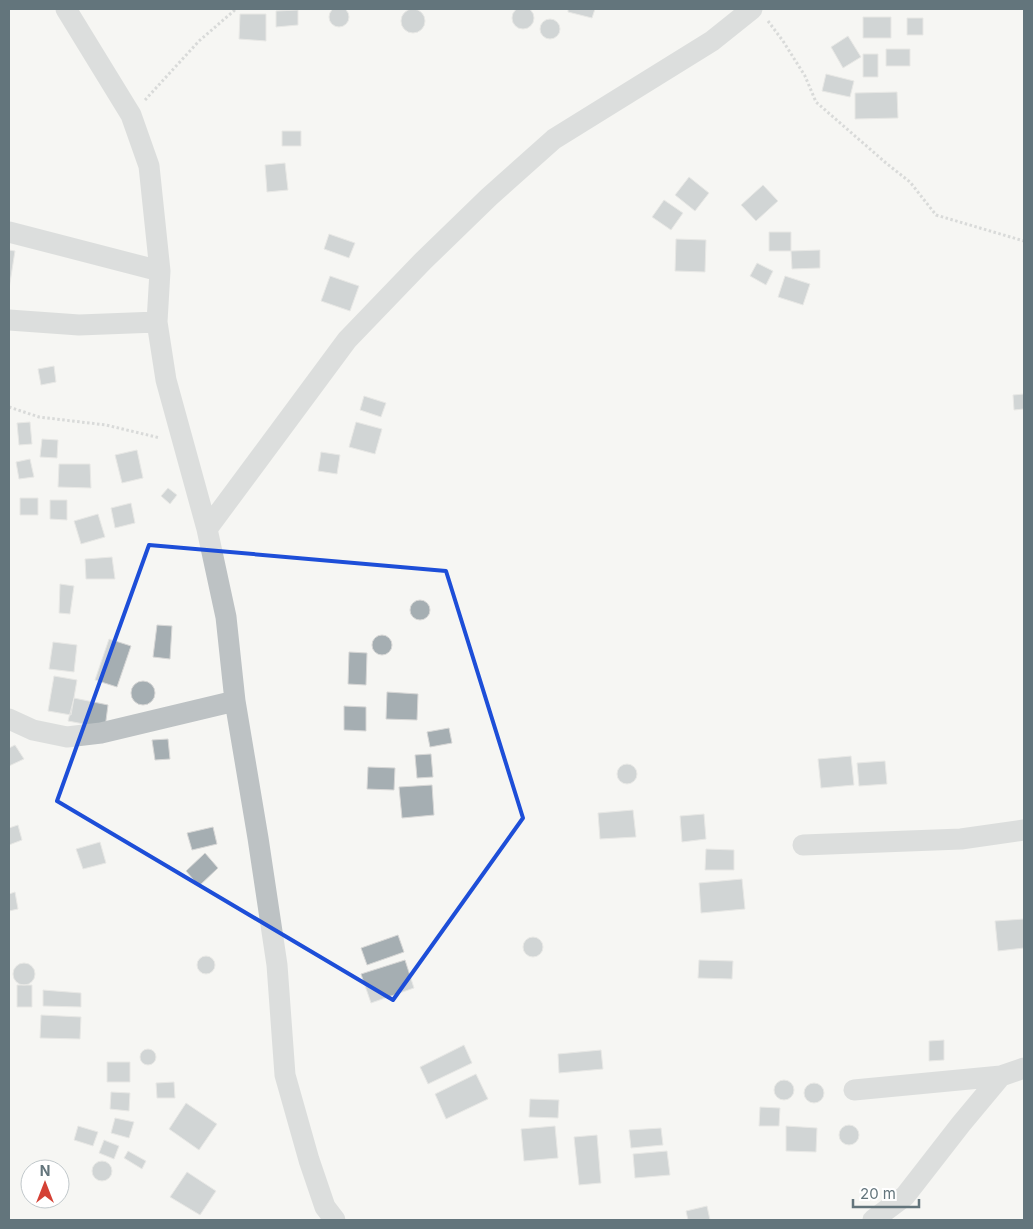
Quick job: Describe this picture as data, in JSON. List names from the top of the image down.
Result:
{
  "scale_bar": "20 m",
  "north": "top"
}
